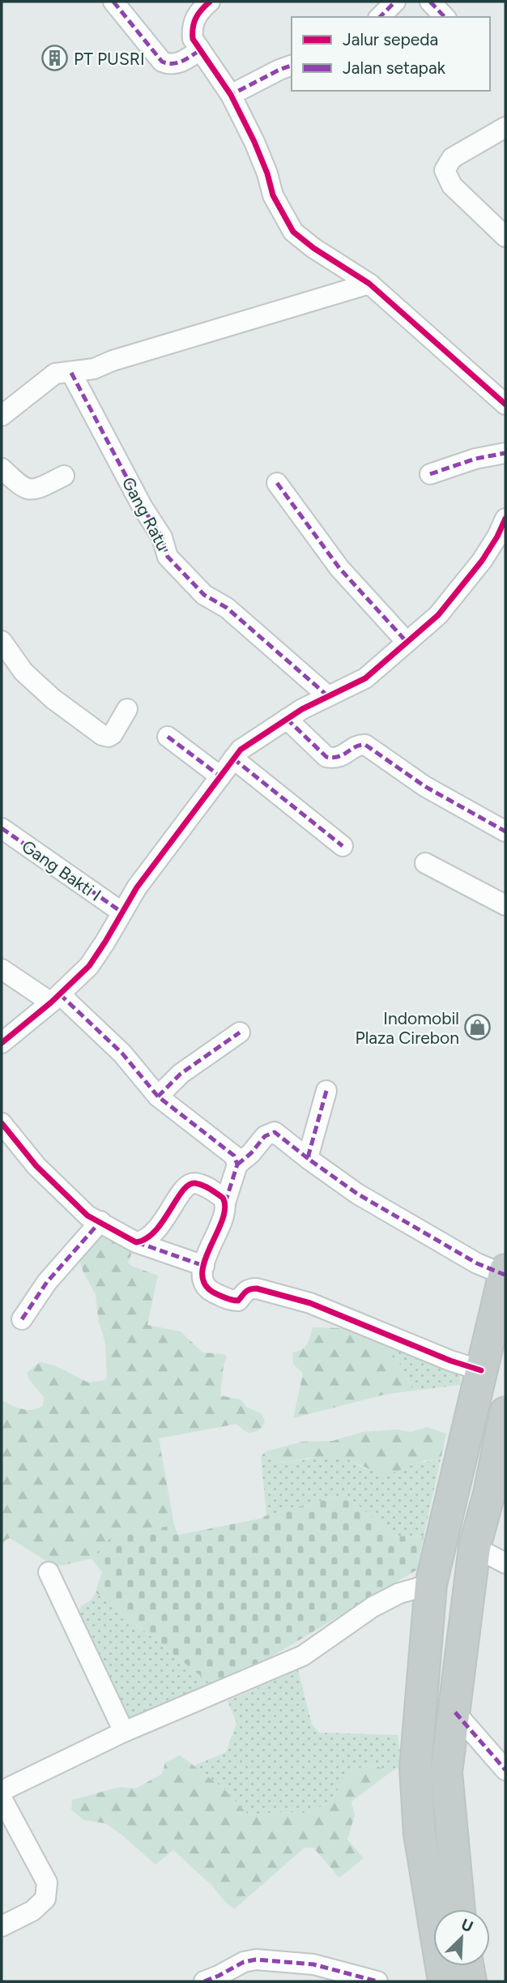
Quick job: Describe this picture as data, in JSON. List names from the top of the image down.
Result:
{
  "streets": {
    "street": ["Gang Ratu", "Gang Bakti I"]
  },
  "places": {
    "building": ["PT PUSRI"],
    "shop": ["Indomobil Plaza Cirebon"]
  },
  "legend": ["Jalur sepeda", "Jalan setapak"],
  "north": "top right"
}
